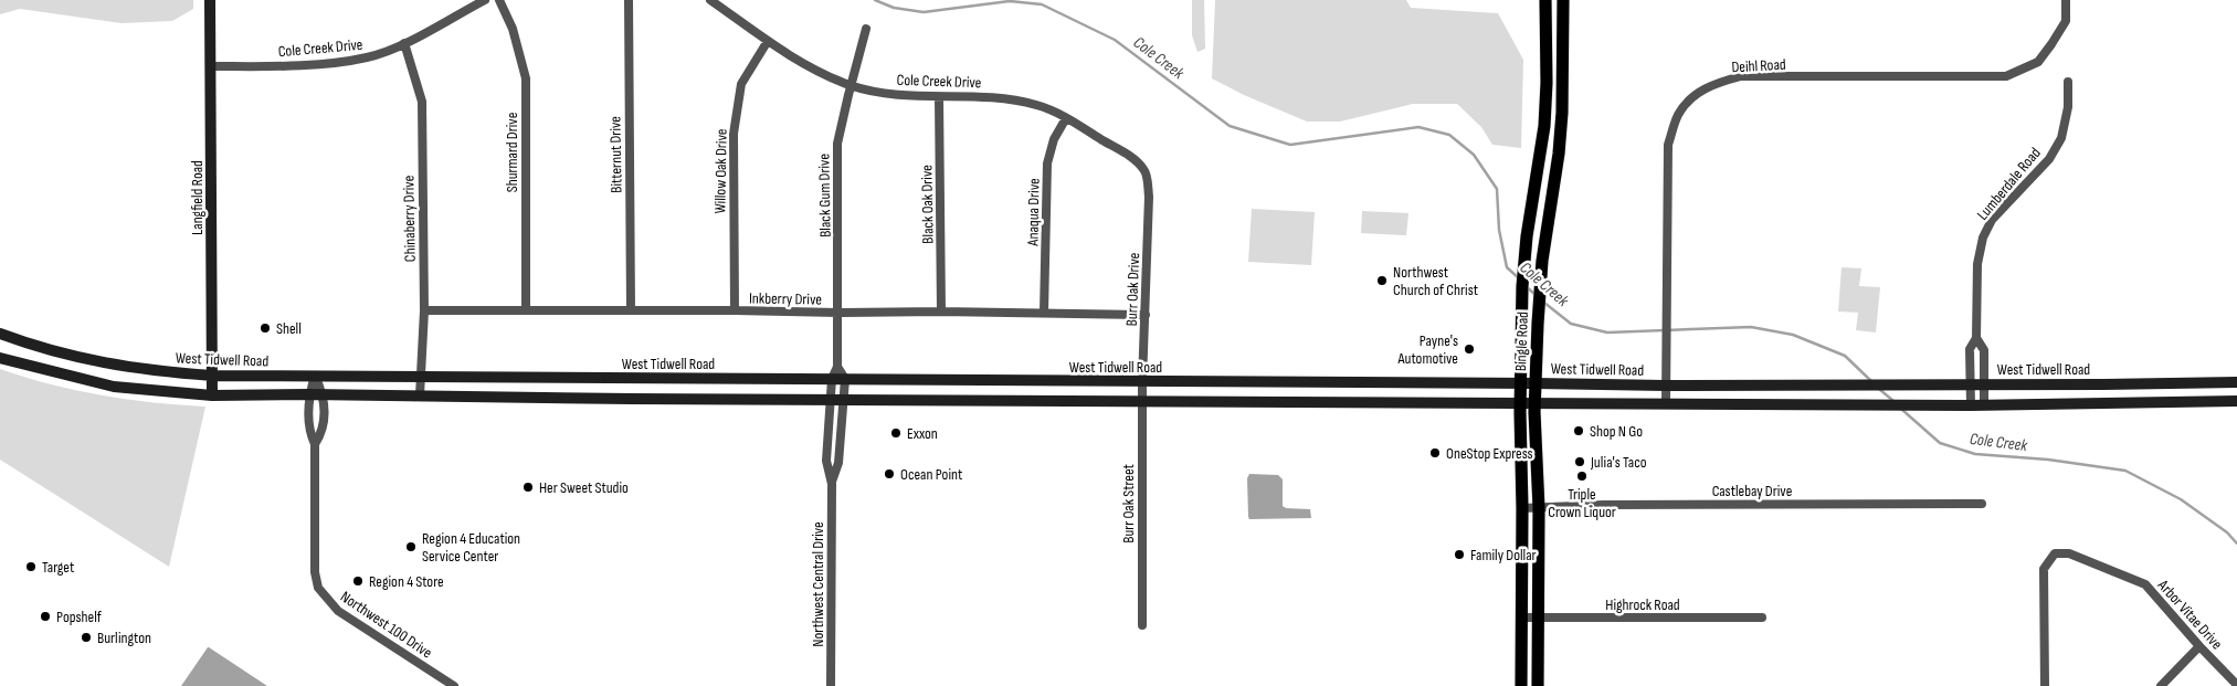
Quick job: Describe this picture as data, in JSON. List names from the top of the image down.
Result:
{
  "streets": {
    "main road": ["Langfield Road", "Bingle Road", "West Tidwell Road"],
    "street": [
      "Cole Creek Drive",
      "Deihl Road",
      "Shurmard Drive",
      "Bitternut Drive",
      "Willow Oak Drive",
      "Lumberdale Road",
      "Black Gum Drive",
      "Black Oak Drive",
      "Anaqua Drive",
      "Chinaberry Drive",
      "Burr Oak Drive",
      "Inkberry Drive",
      "Castlebay Drive",
      "Burr Oak Street",
      "Northwest Central Drive",
      "Highrock Road",
      "Arbor Vitae Drive",
      "Northwest 100 Drive"
    ]
  },
  "crossings": [
    ["Cole Creek Drive", "Willow Oak Drive"],
    ["Cole Creek Drive", "Black Gum Drive"],
    ["Cole Creek Drive", "Langfield Road"],
    ["Cole Creek Drive", "Black Oak Drive"],
    ["Cole Creek Drive", "Anaqua Drive"],
    ["Cole Creek Drive", "Chinaberry Drive"],
    ["Cole Creek Drive", "Burr Oak Drive"],
    ["Deihl Road", "West Tidwell Road"],
    ["Shurmard Drive", "Inkberry Drive"],
    ["Bitternut Drive", "Inkberry Drive"],
    ["Willow Oak Drive", "Inkberry Drive"],
    ["Lumberdale Road", "West Tidwell Road"],
    ["Black Gum Drive", "Inkberry Drive"],
    ["Black Gum Drive", "West Tidwell Road"],
    ["Black Gum Drive", "Northwest Central Drive"],
    ["Langfield Road", "West Tidwell Road"],
    ["Black Oak Drive", "Inkberry Drive"],
    ["Anaqua Drive", "Inkberry Drive"],
    ["Chinaberry Drive", "Inkberry Drive"],
    ["Chinaberry Drive", "West Tidwell Road"],
    ["Burr Oak Drive", "Inkberry Drive"],
    ["Burr Oak Drive", "West Tidwell Road"],
    ["Burr Oak Drive", "Burr Oak Street"],
    ["Bingle Road", "West Tidwell Road"],
    ["Bingle Road", "Castlebay Drive"],
    ["Bingle Road", "Highrock Road"],
    ["West Tidwell Road", "Burr Oak Street"],
    ["West Tidwell Road", "Northwest Central Drive"],
    ["West Tidwell Road", "Northwest 100 Drive"]
  ],
  "water": ["Cole Creek"],
  "places": [
    "Northwest Church of Christ",
    "Shell",
    "Payne's Automotive",
    "Shop N Go",
    "Exxon",
    "OneStop Express",
    "Julia's Taco",
    "Ocean Point",
    "Triple Crown Liquor",
    "Her Sweet Studio",
    "Region 4 Education Service Center",
    "Family Dollar",
    "Target",
    "Region 4 Store",
    "Popshelf",
    "Burlington"
  ]
}
